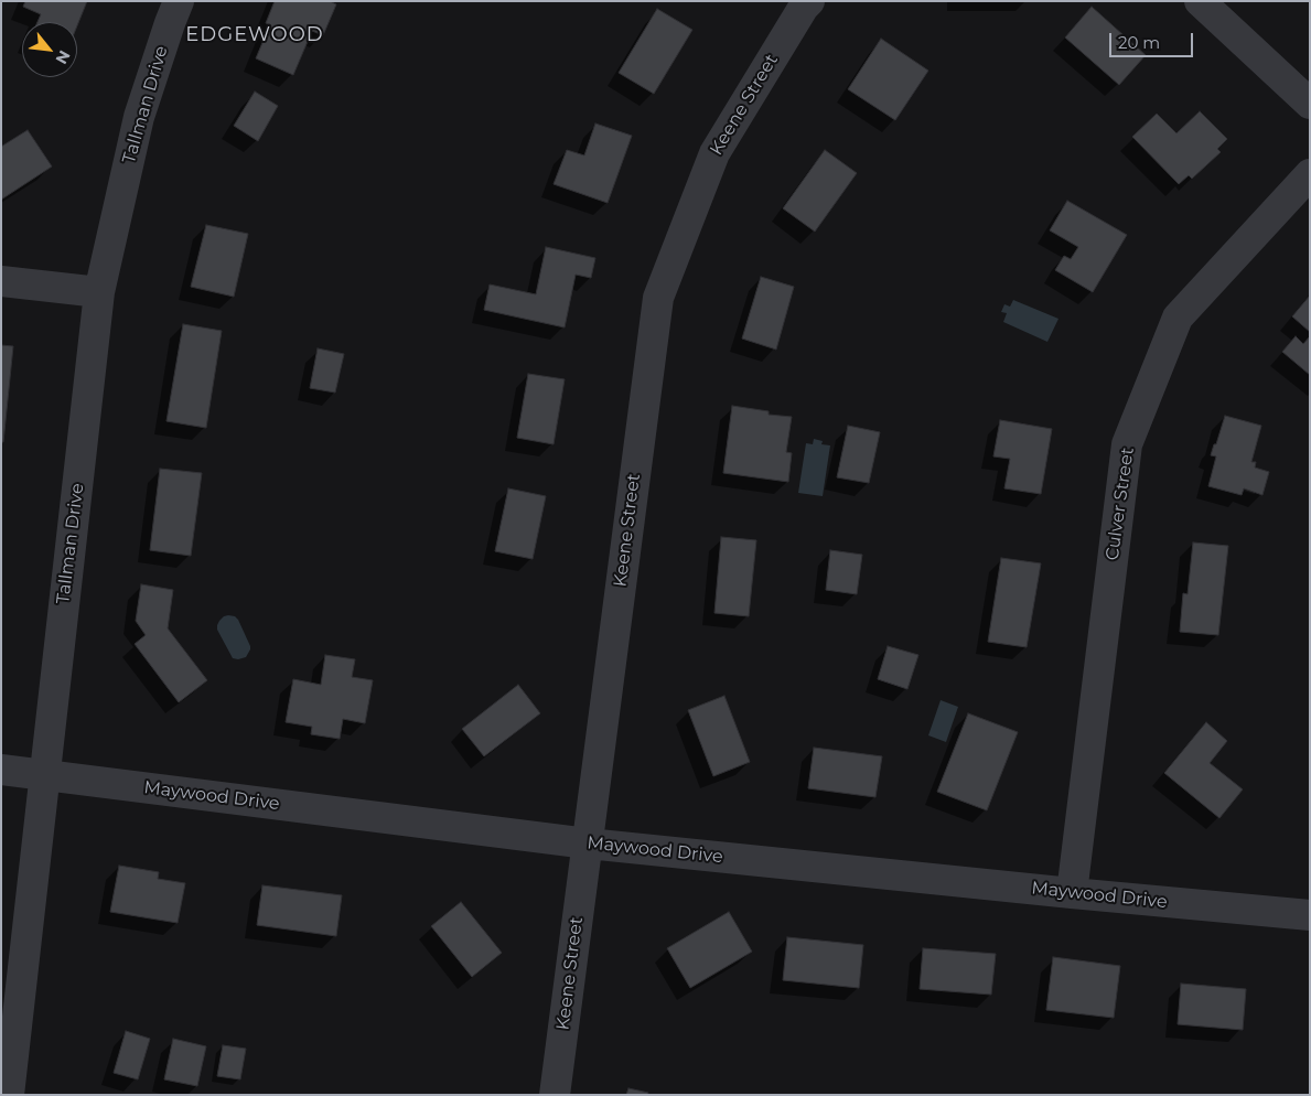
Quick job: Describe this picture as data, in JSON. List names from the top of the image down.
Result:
{
  "streets": {
    "street": [
      "Tallman Drive",
      "Keene Street",
      "Culver Street",
      "Maywood Drive"
    ]
  },
  "crossings": [
    ["Tallman Drive", "Maywood Drive"],
    ["Keene Street", "Maywood Drive"],
    ["Culver Street", "Maywood Drive"]
  ],
  "districts": ["EDGEWOOD"],
  "scale_bar": "20 m",
  "north": "bottom right"
}
